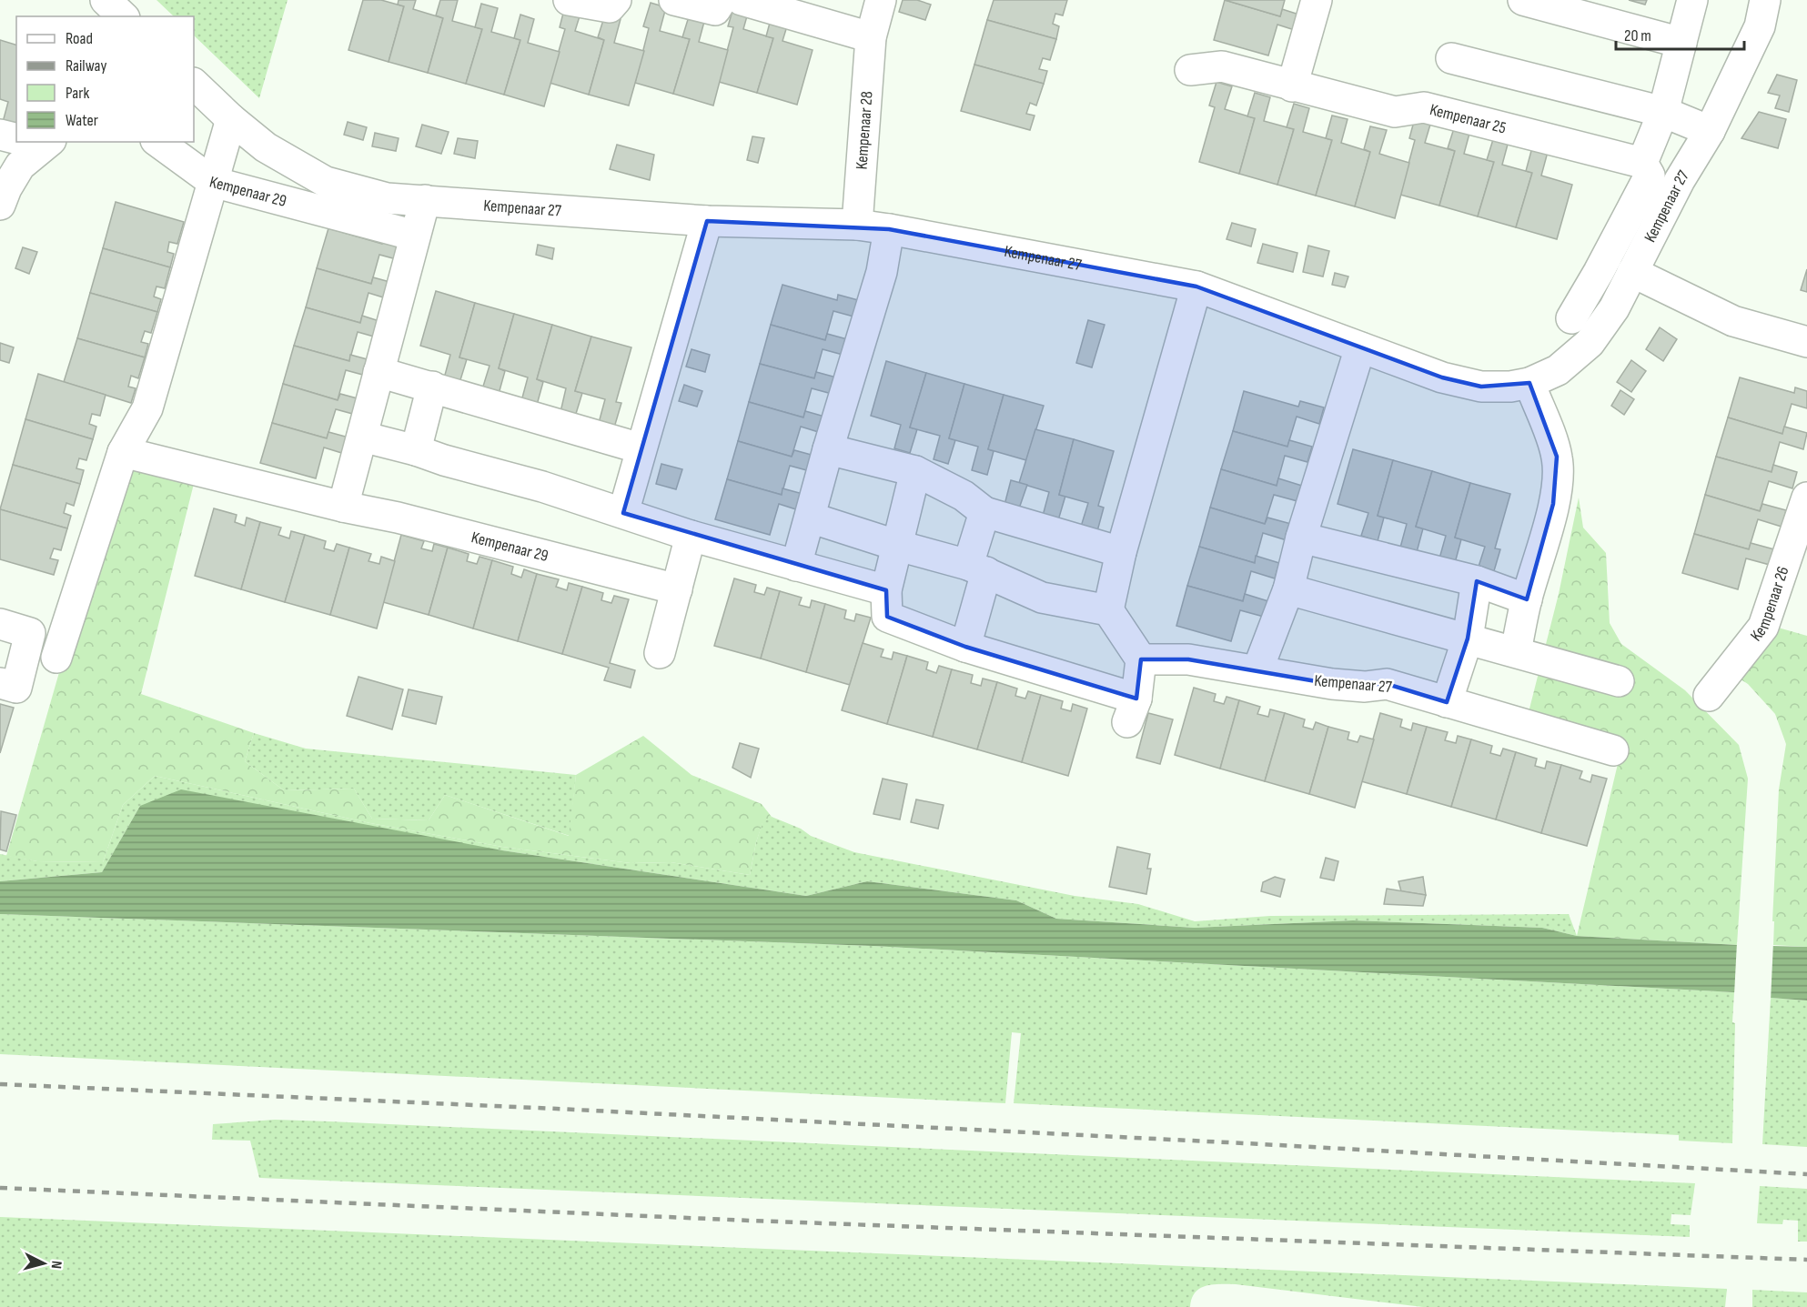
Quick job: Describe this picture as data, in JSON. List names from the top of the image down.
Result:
{
  "streets": {
    "street": [
      "Kempenaar 25",
      "Kempenaar 28",
      "Kempenaar 29",
      "Kempenaar 27",
      "Kempenaar 26"
    ]
  },
  "crossings": [
    ["Kempenaar 28", "Kempenaar 27"]
  ],
  "legend": [
    "Road",
    "Railway",
    "Park",
    "Water"
  ],
  "scale_bar": "20 m",
  "north": "right"
}
